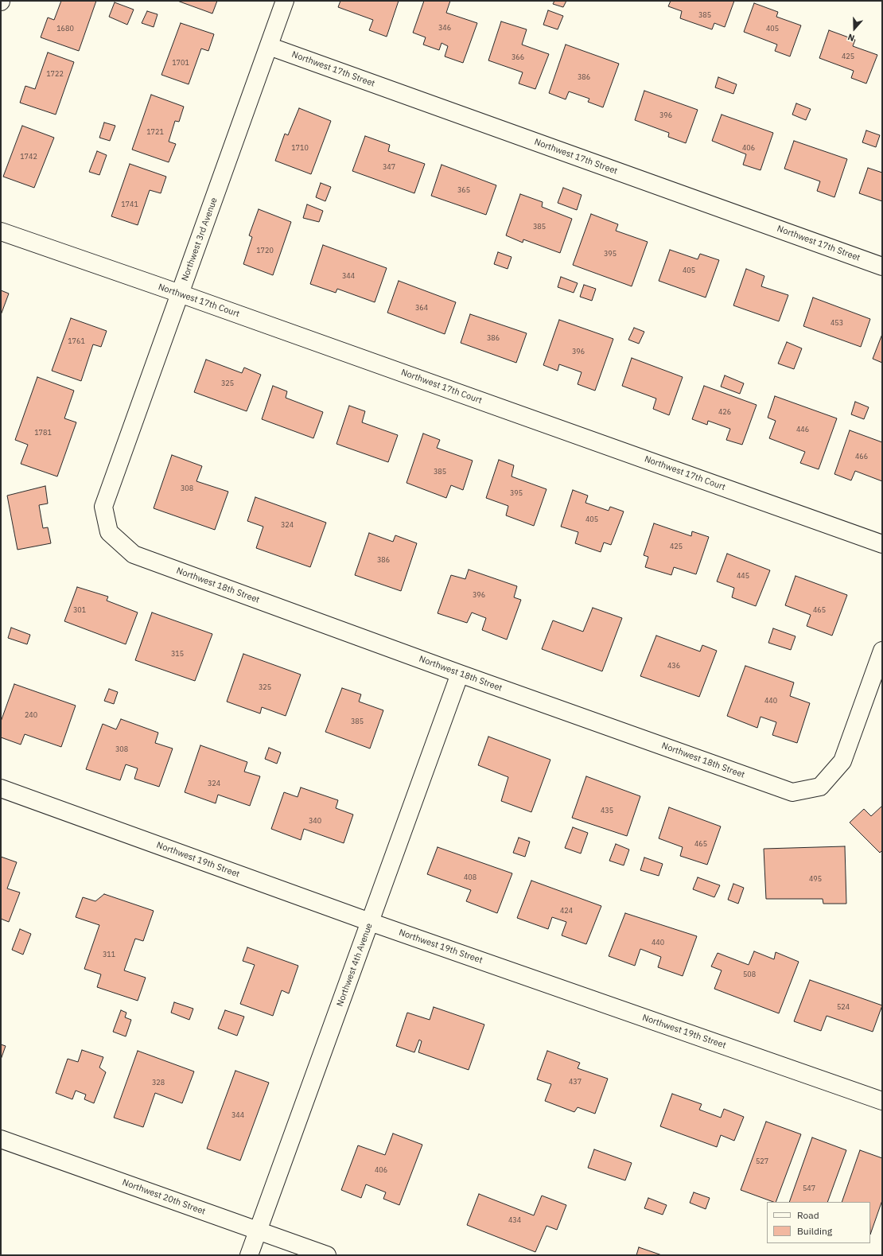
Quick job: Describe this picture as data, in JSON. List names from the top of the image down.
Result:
{
  "streets": {
    "street": [
      "Northwest 17th Street",
      "Northwest 3rd Avenue",
      "Northwest 17th Court",
      "Northwest 18th Street",
      "Northwest 19th Street",
      "Northwest 4th Avenue",
      "Northwest 20th Street"
    ]
  },
  "crossings": [
    ["Northwest 17th Street", "Northwest 3rd Avenue"],
    ["Northwest 3rd Avenue", "Northwest 17th Court"],
    ["Northwest 3rd Avenue", "Northwest 18th Street"],
    ["Northwest 18th Street", "Northwest 4th Avenue"],
    ["Northwest 19th Street", "Northwest 4th Avenue"],
    ["Northwest 4th Avenue", "Northwest 20th Street"]
  ],
  "house_numbers": [
    "385",
    "346",
    "1680",
    "405",
    "425",
    "366",
    "1701",
    "1722",
    "386",
    "396",
    "1721",
    "1710",
    "406",
    "1742",
    "347",
    "365",
    "1741",
    "385",
    "1720",
    "395",
    "405",
    "344",
    "364",
    "453",
    "386",
    "1761",
    "396",
    "325",
    "426",
    "446",
    "1781",
    "466",
    "385",
    "308",
    "395",
    "405",
    "324",
    "425",
    "386",
    "445",
    "396",
    "301",
    "465",
    "315",
    "436",
    "325",
    "440",
    "240",
    "385",
    "308",
    "324",
    "435",
    "340",
    "465",
    "408",
    "495",
    "424",
    "440",
    "311",
    "508",
    "524",
    "437",
    "328",
    "344",
    "527",
    "406",
    "547",
    "434"
  ],
  "legend": ["Road", "Building"],
  "north": "bottom"
}
